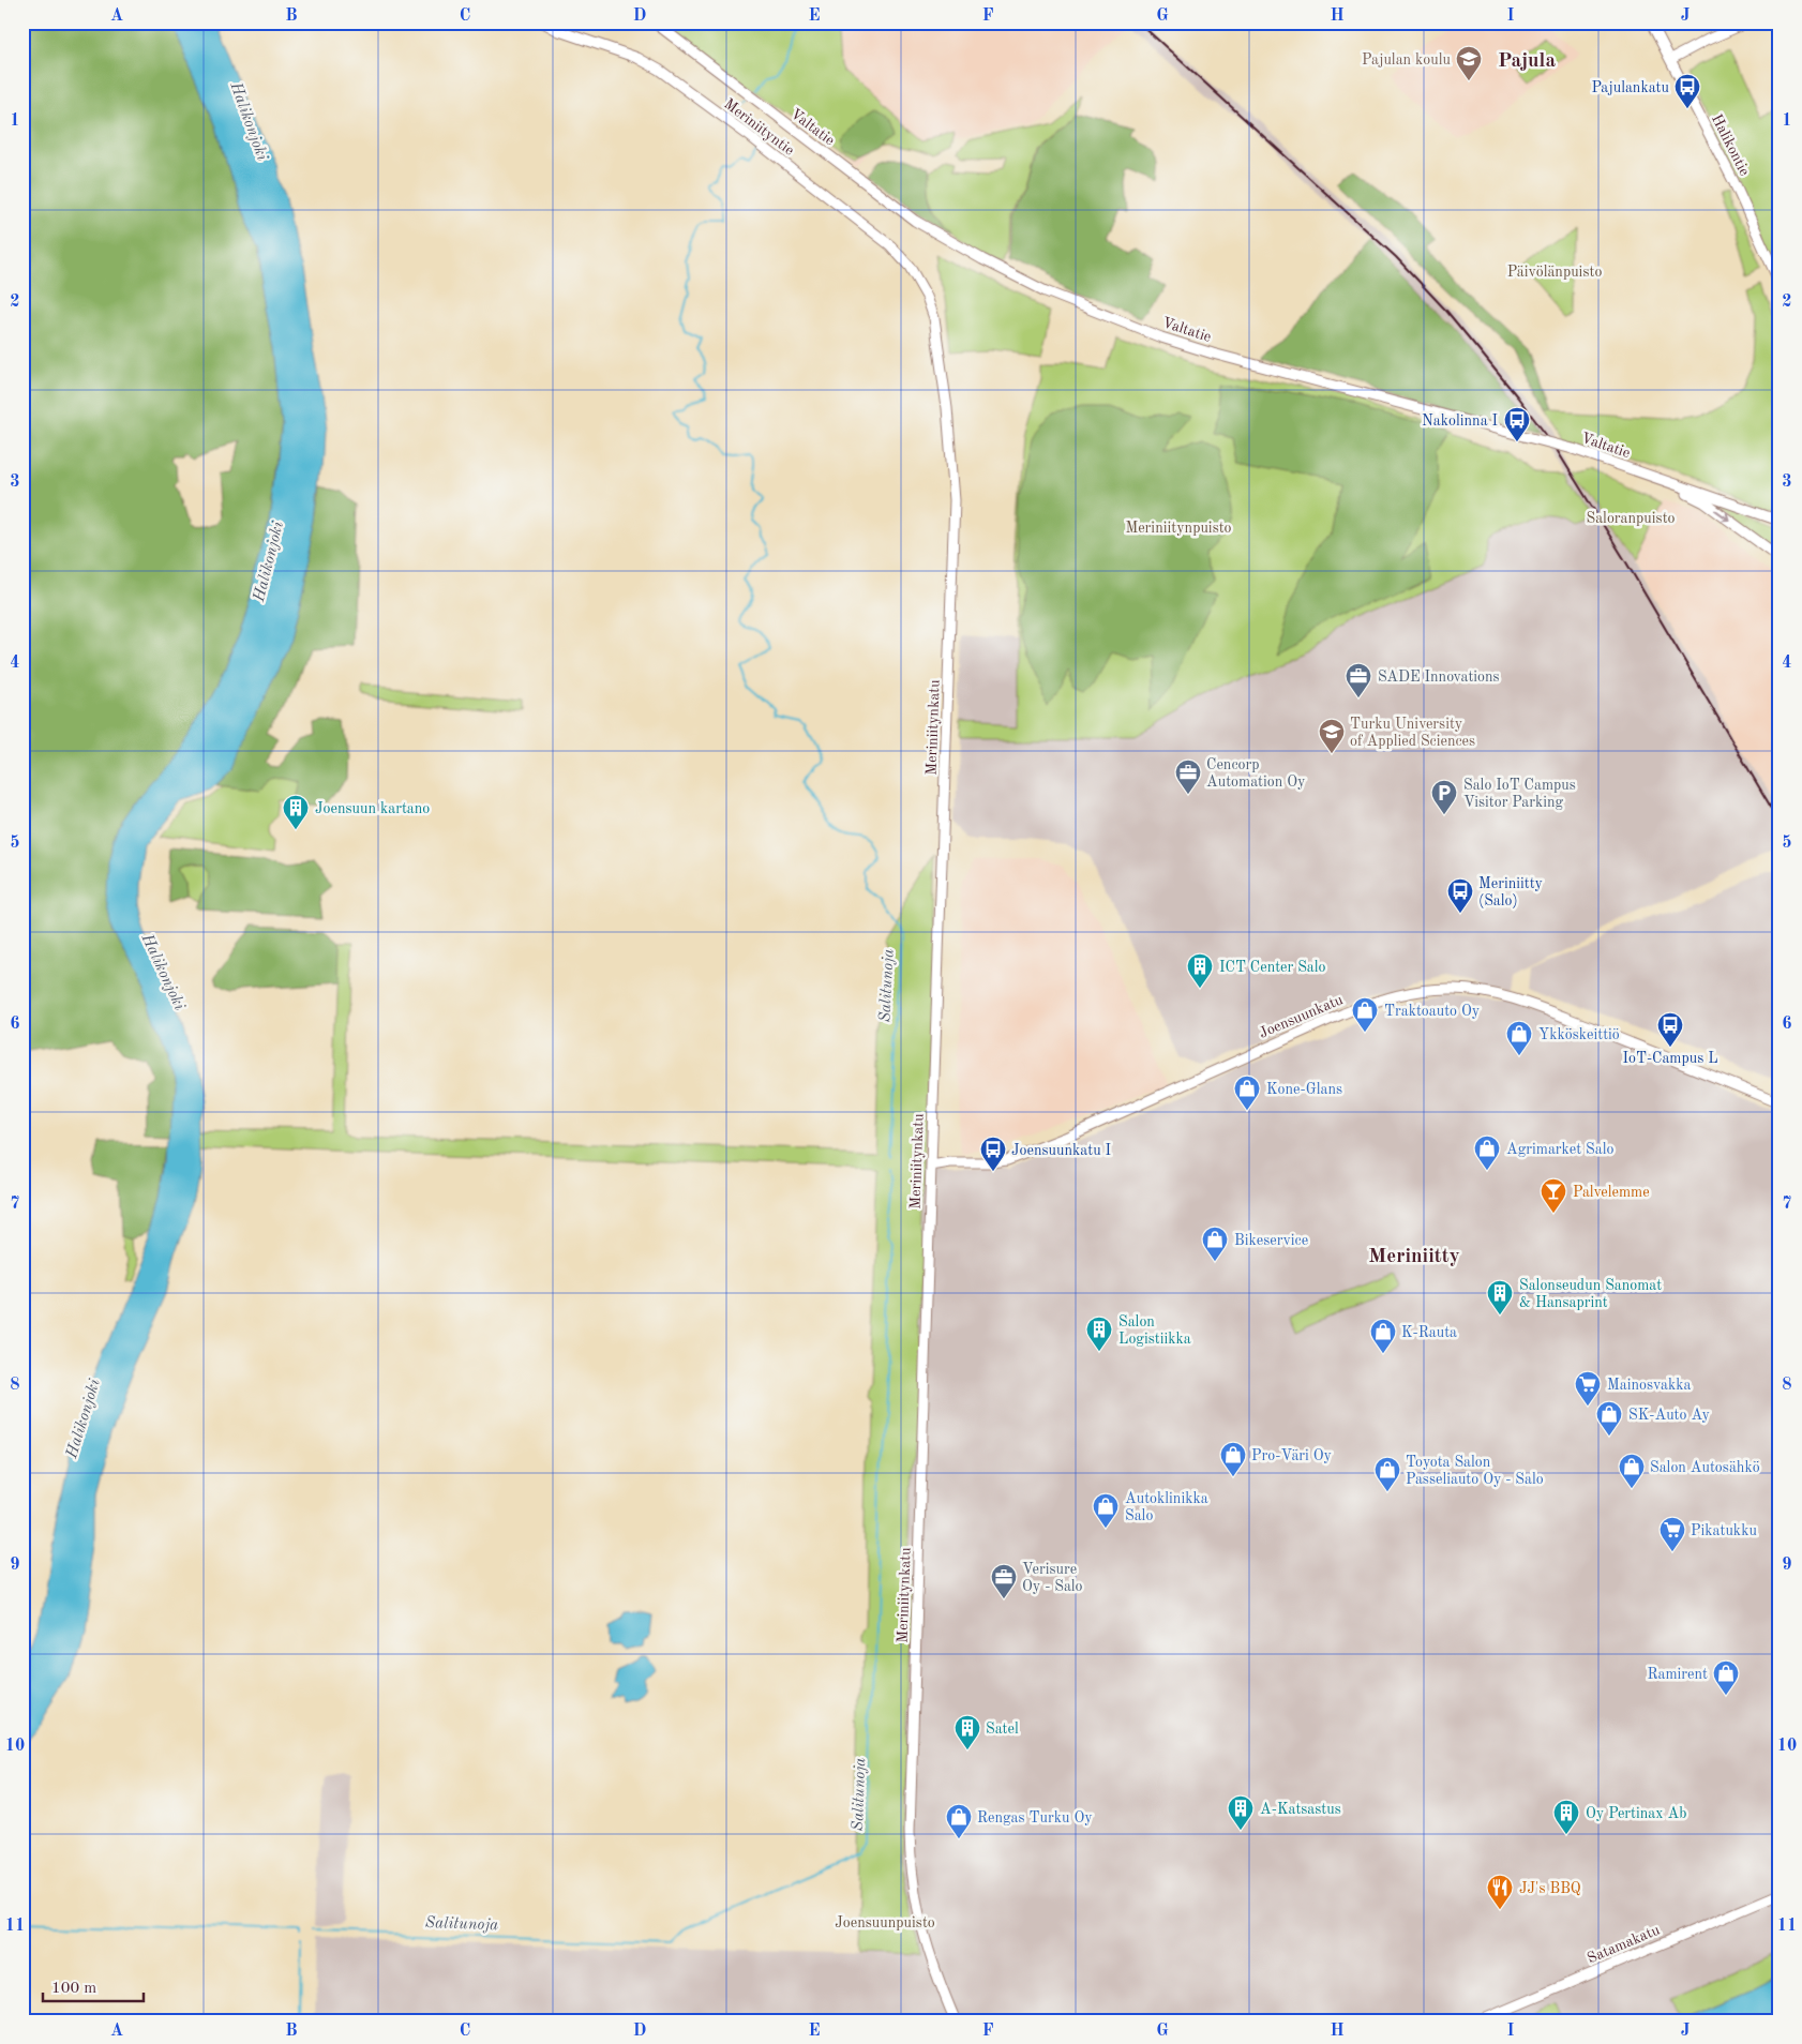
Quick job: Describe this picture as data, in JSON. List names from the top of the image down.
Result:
{
  "streets": {
    "main road": [
      "Meriniityntie",
      "Valtatie",
      "Halikontie",
      "Meriniitynkatu",
      "Joensuunkatu",
      "Satamakatu"
    ]
  },
  "crossings": [
    ["Meriniityntie", "Meriniitynkatu"],
    ["Meriniitynkatu", "Joensuunkatu"]
  ],
  "districts": ["Pajula", "Meriniitty"],
  "water": ["Halikonjoki", "Salitunoja"],
  "parks": [
    "Päivölänpuisto",
    "Saloranpuisto",
    "Meriniitynpuisto",
    "Joensuunpuisto"
  ],
  "places": {
    "school or university": ["Pajulan koulu", "Turku University of Applied Sciences"],
    "bus stop": [
      "Pajulankatu",
      "Nakolinna I",
      "Meriniitty (Salo)",
      "IoT-Campus L",
      "Joensuunkatu I"
    ],
    "office": ["SADE Innovations", "Cencorp Automation Oy", "Verisure Oy - Salo"],
    "parking": ["Salo IoT Campus Visitor Parking"],
    "building": [
      "Joensuun kartano",
      "ICT Center Salo",
      "Salonseudun Sanomat & Hansaprint",
      "Salon Logistiikka",
      "Satel",
      "A-Katsastus",
      "Oy Pertinax Ab"
    ],
    "shop": [
      "Traktoauto Oy",
      "Ykköskeittiö",
      "Kone-Glans",
      "Agrimarket Salo",
      "Bikeservice",
      "K-Rauta",
      "SK-Auto Ay",
      "Pro-Väri Oy",
      "Salon Autosähkö",
      "Toyota Salon Passeliauto Oy - Salo",
      "Autoklinikka Salo",
      "Ramirent",
      "Rengas Turku Oy"
    ],
    "bar": ["Palvelemme"],
    "supermarket": ["Mainosvakka", "Pikatukku"],
    "restaurant": ["JJ's BBQ"]
  },
  "scale_bar": "100 m",
  "grid": {
    "columns": [
      "A",
      "B",
      "C",
      "D",
      "E",
      "F",
      "G",
      "H",
      "I",
      "J"
    ],
    "rows": [
      "1",
      "2",
      "3",
      "4",
      "5",
      "6",
      "7",
      "8",
      "9",
      "10",
      "11"
    ]
  }
}
